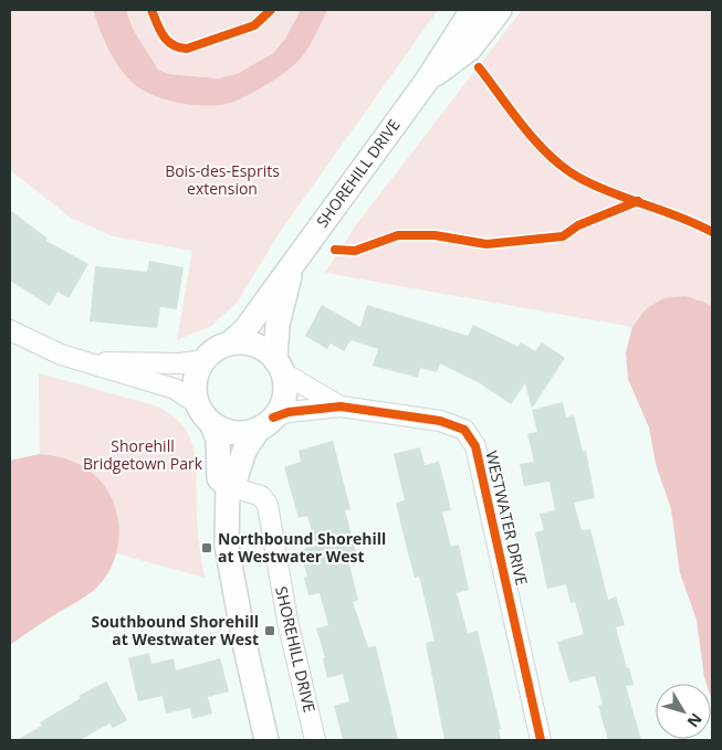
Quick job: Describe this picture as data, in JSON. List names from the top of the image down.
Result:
{
  "streets": {
    "street": ["SHOREHILL DRIVE", "WESTWATER DRIVE"]
  },
  "crossings": [
    ["SHOREHILL DRIVE", "WESTWATER DRIVE"]
  ],
  "parks": ["Bois-des-Esprits extension", "Shorehill Bridgetown Park"],
  "places": {
    "transit": ["Northbound Shorehill at Westwater West", "Southbound Shorehill at Westwater West"]
  },
  "north": "bottom right"
}
